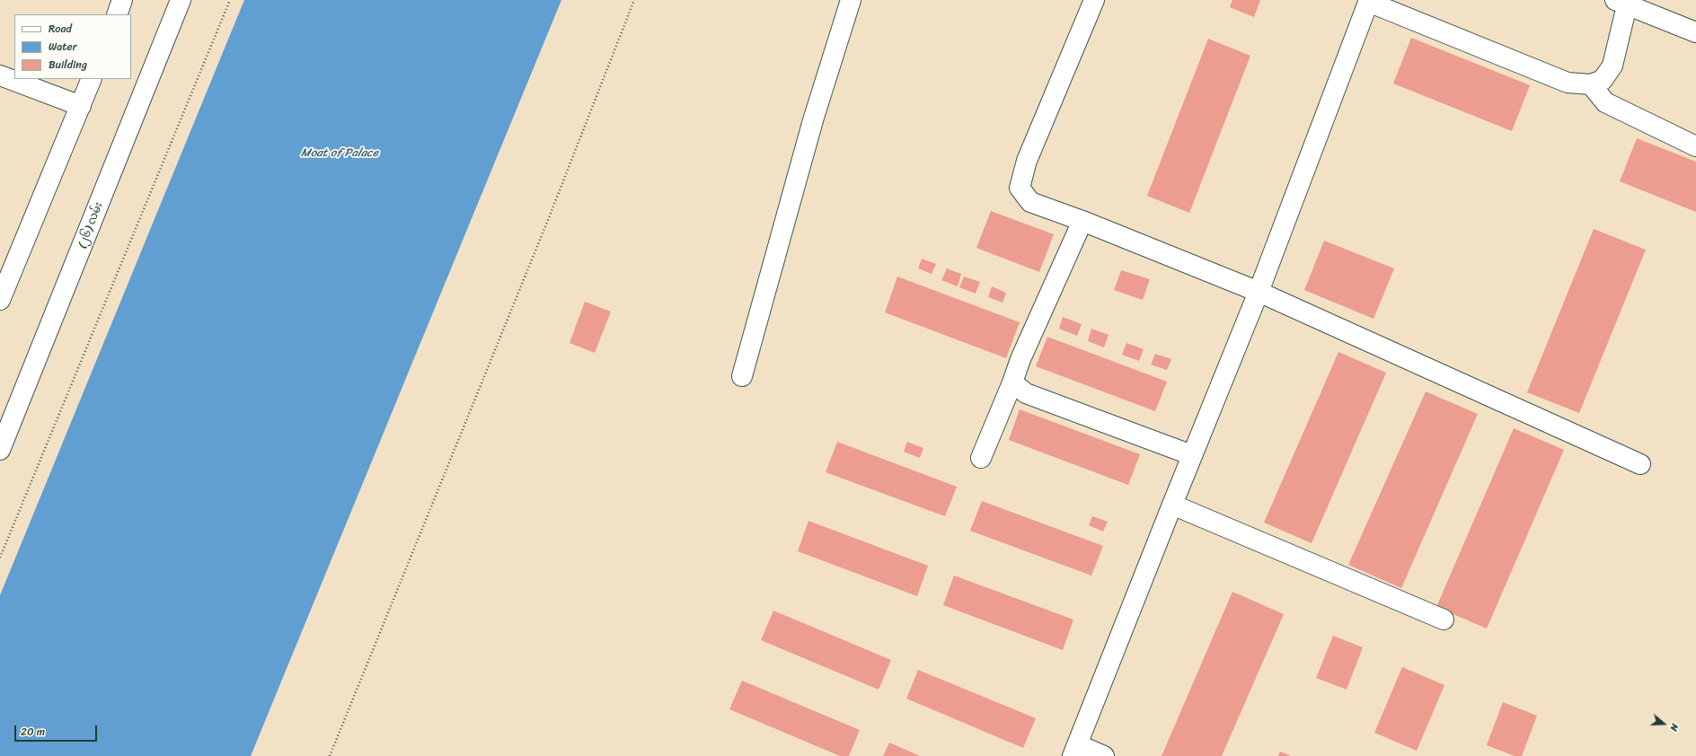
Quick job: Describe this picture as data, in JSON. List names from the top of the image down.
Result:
{
  "streets": {
    "street": ["(၂၆) လမ်း"]
  },
  "water": ["Moat of Palace"],
  "legend": ["Road", "Water", "Building"],
  "scale_bar": "20 m",
  "north": "right"
}
